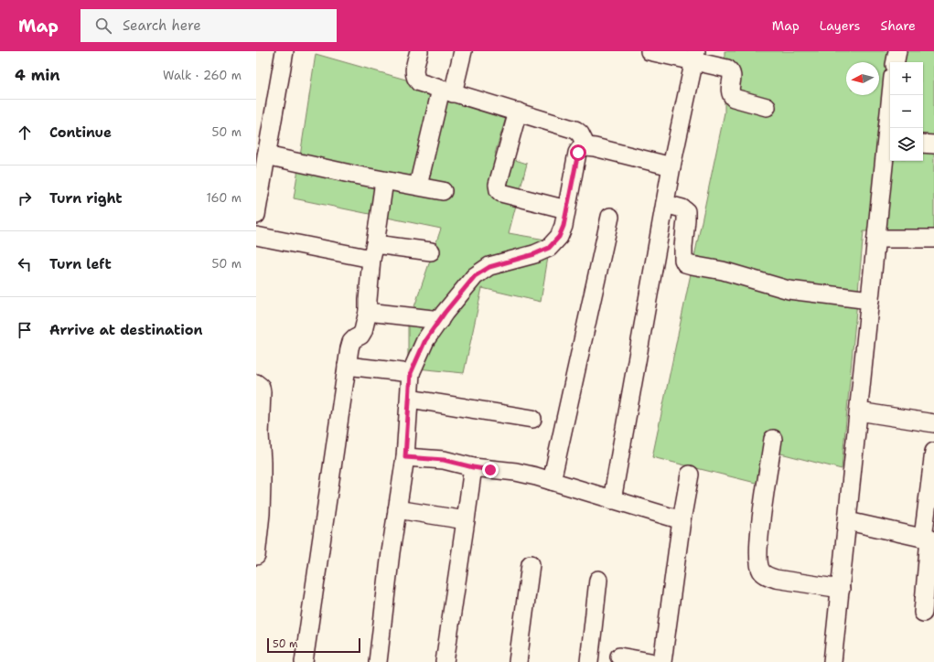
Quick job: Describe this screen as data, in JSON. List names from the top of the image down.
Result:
{
  "scale_bar": "50 m",
  "north": "left",
  "page": {
    "header": "Map",
    "search": "Search here",
    "nav": ["Map", "Layers", "Share"],
    "heading": ["4 min", "Walk · 260 m"],
    "map_buttons": ["+", "−"],
    "list": [
      ["Continue", "50 m"],
      ["Turn right", "160 m"],
      ["Turn left", "50 m"],
      "Arrive at destination"
    ],
    "scale": "50 m"
  }
}
